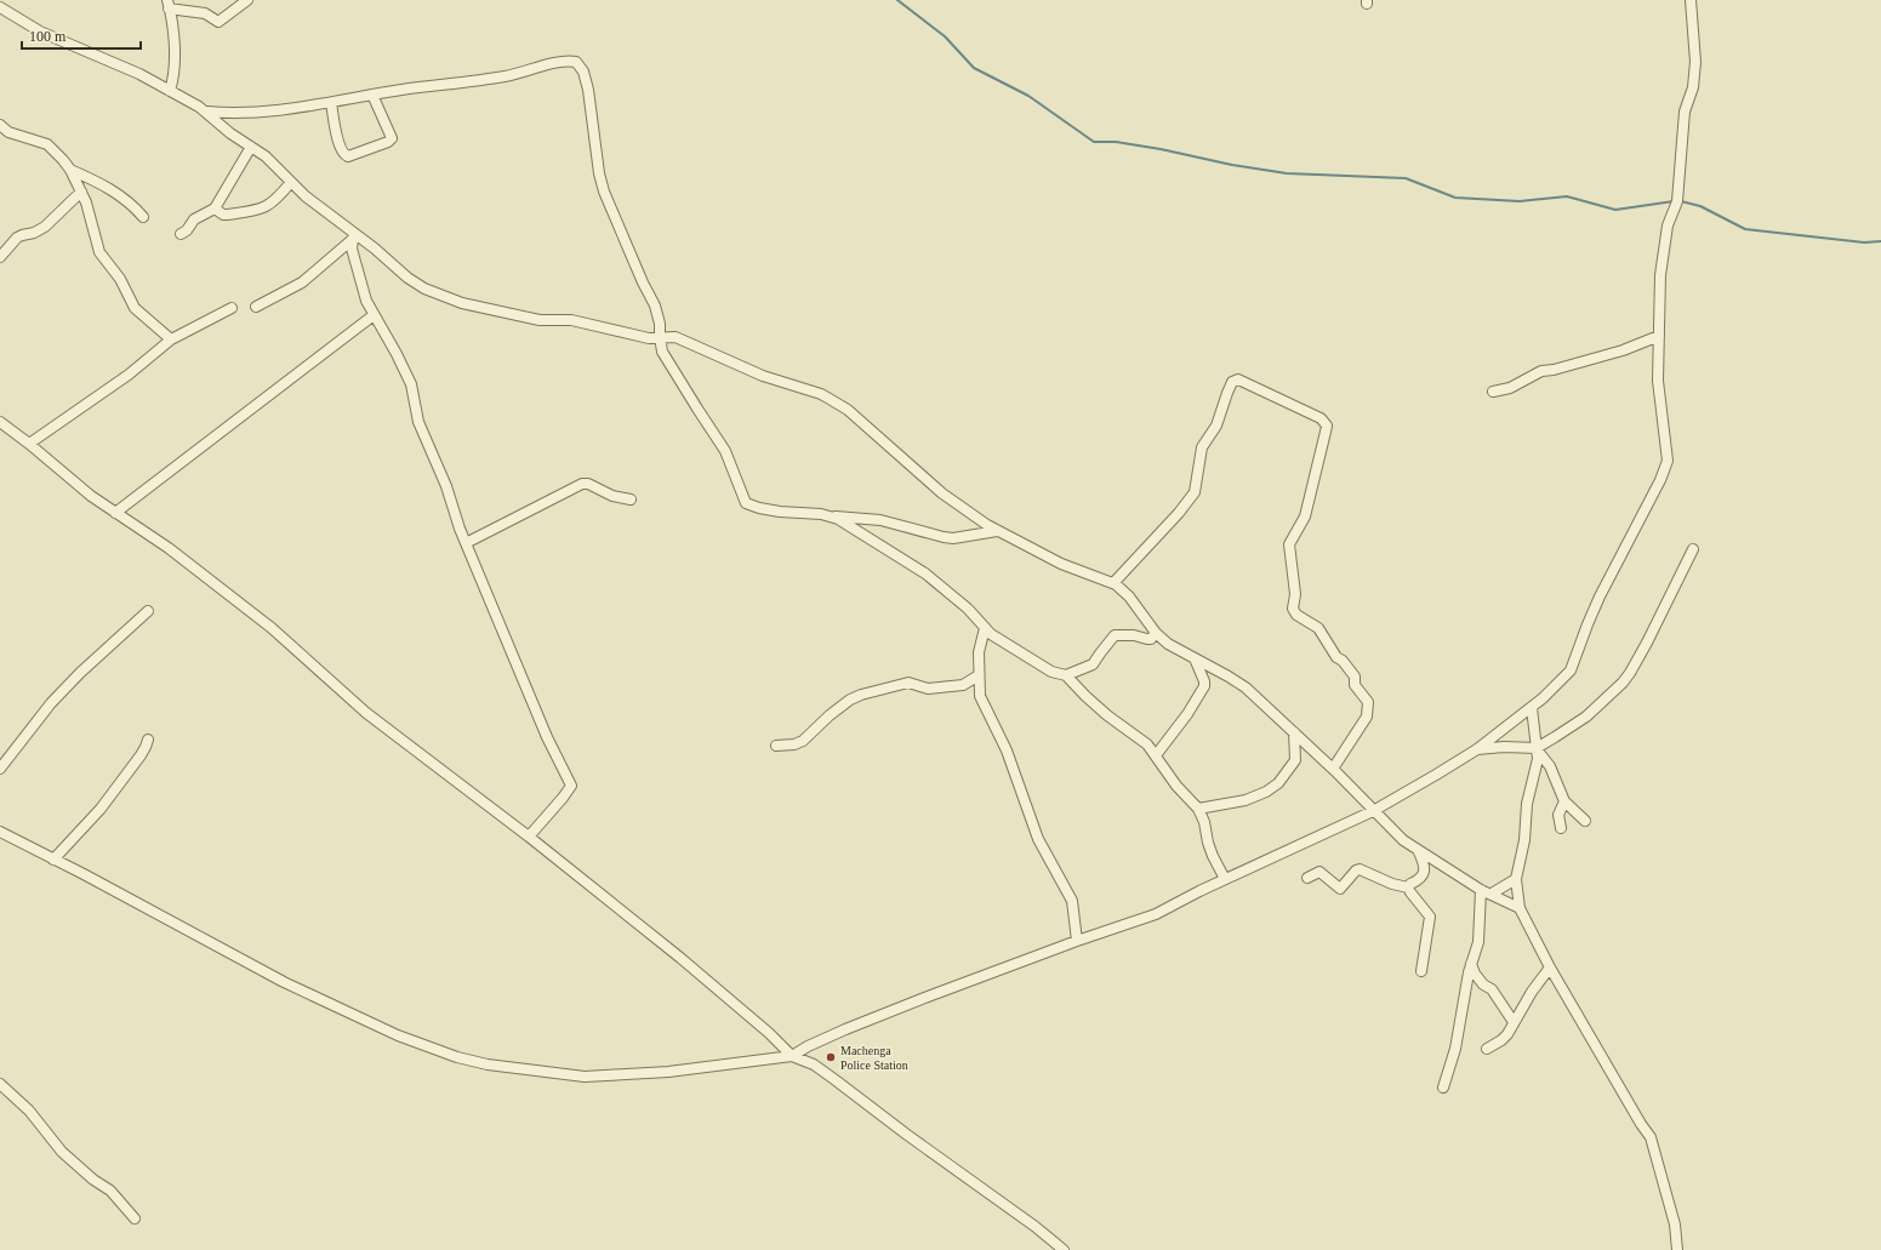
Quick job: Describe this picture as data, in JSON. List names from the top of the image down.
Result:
{
  "places": ["Machenga Police Station"],
  "scale_bar": "100 m"
}
